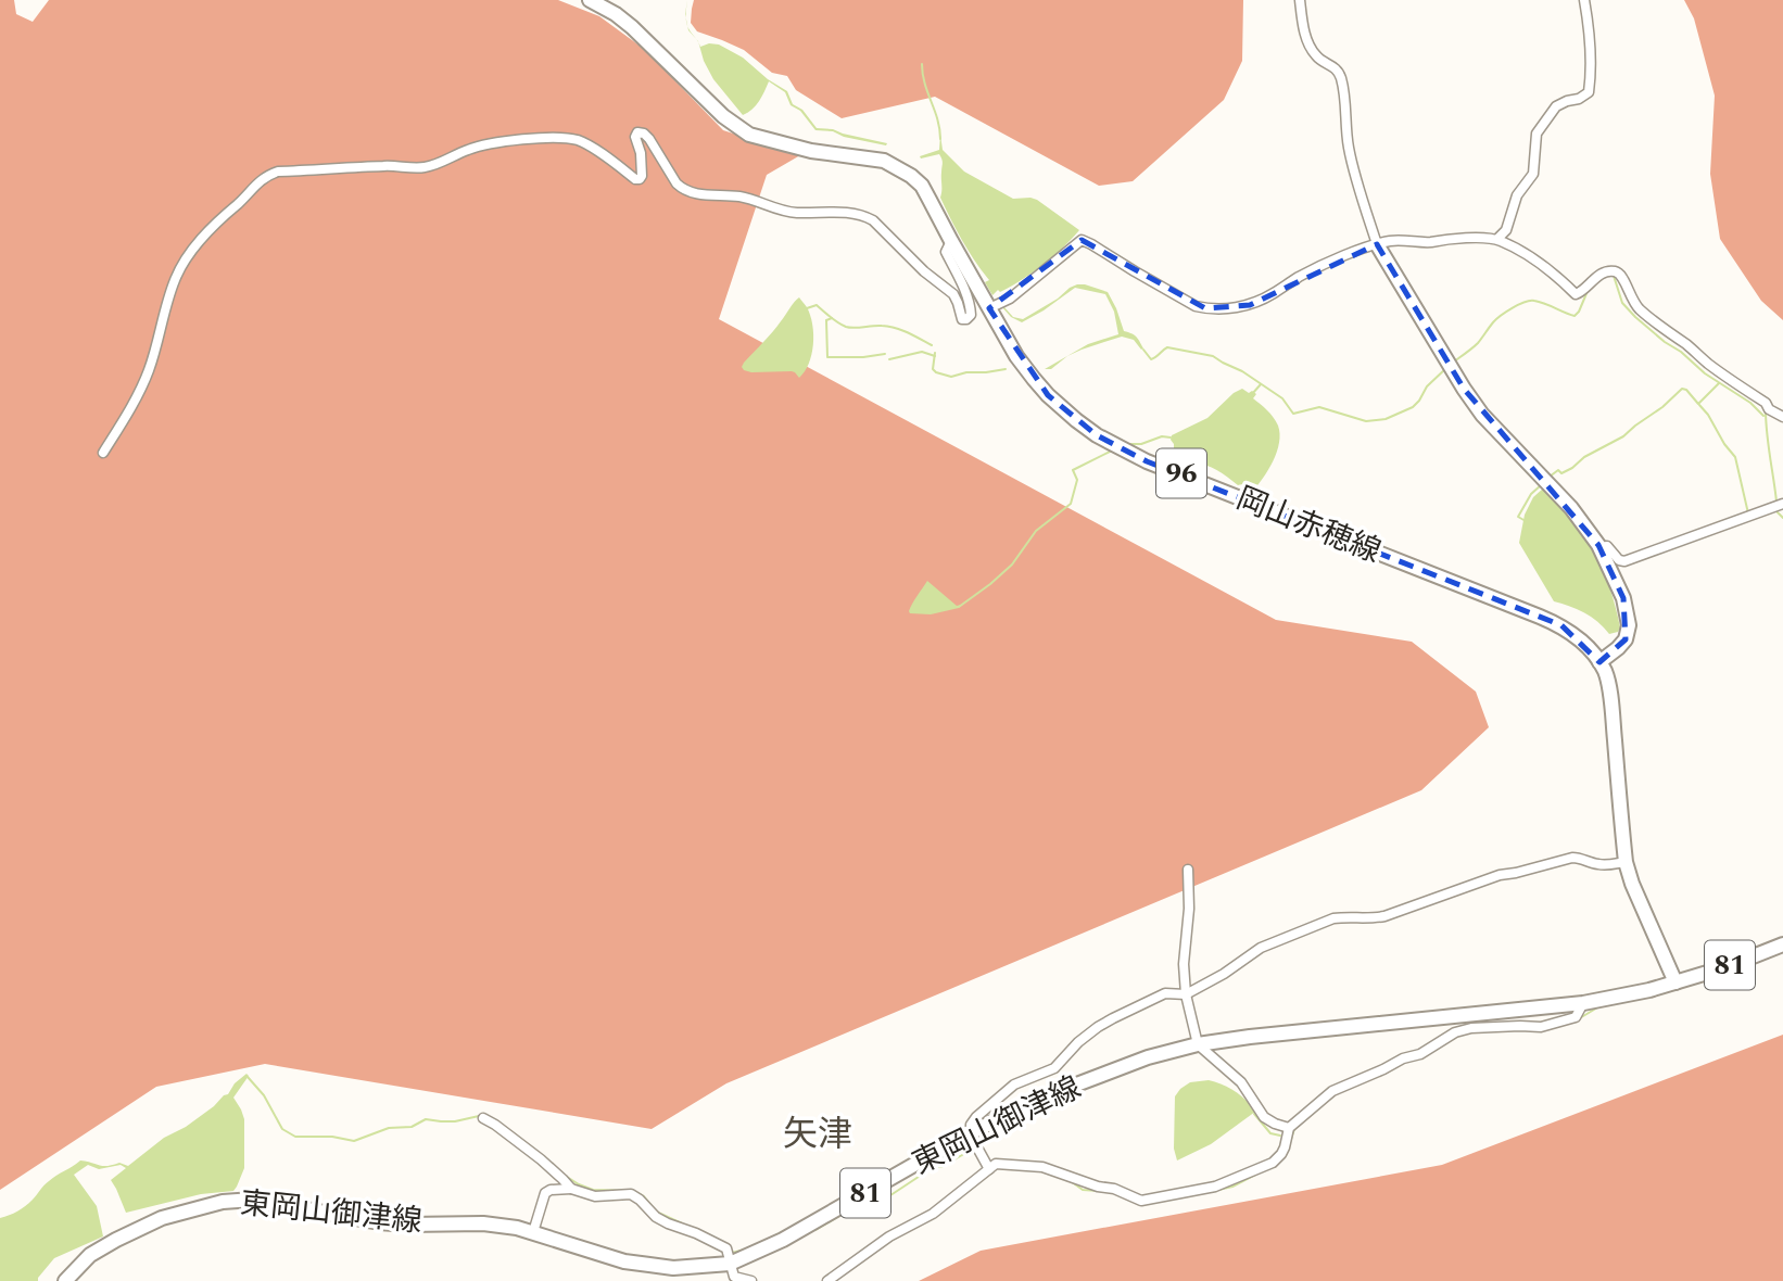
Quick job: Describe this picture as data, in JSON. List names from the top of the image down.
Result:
{
  "streets": {
    "main road": [
      "96",
      "岡山赤穂線",
      "81",
      "東岡山御津線"
    ]
  },
  "crossings": [
    ["岡山赤穂線", "東岡山御津線"]
  ],
  "districts": ["矢津"]
}
